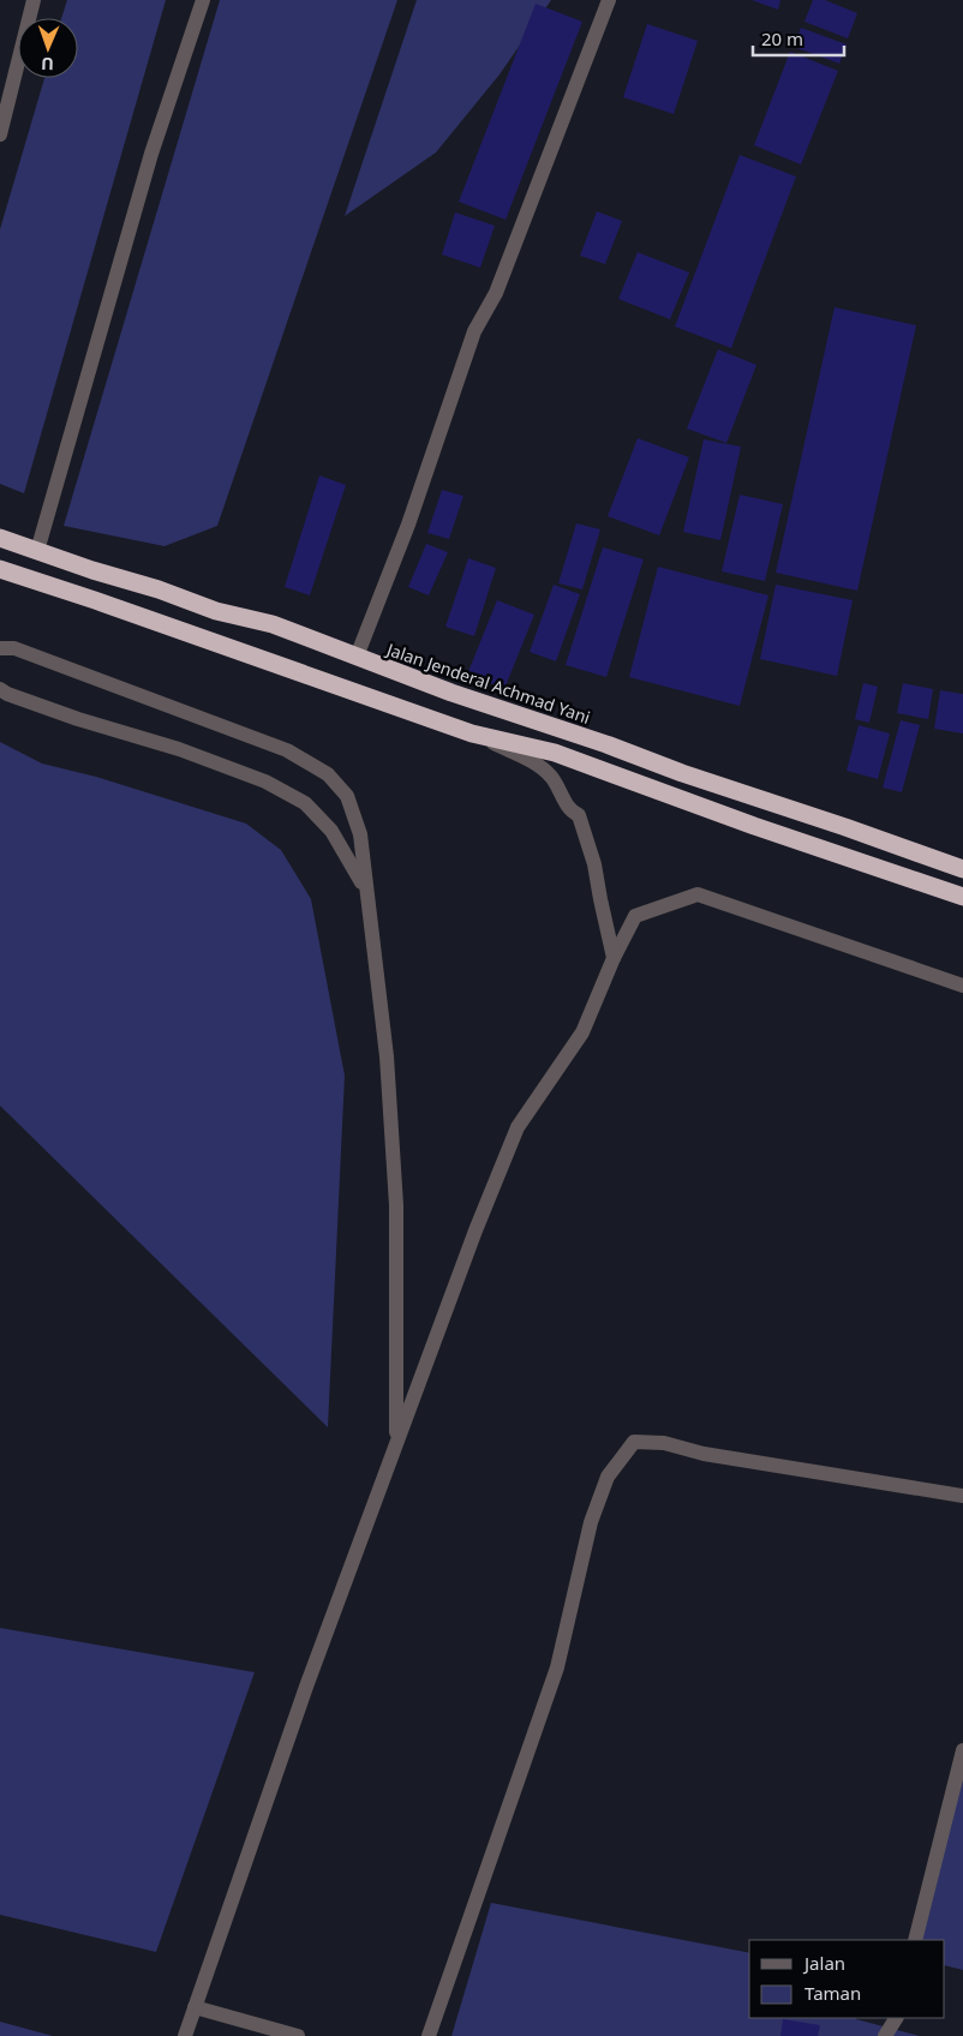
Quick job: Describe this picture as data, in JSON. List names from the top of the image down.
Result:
{
  "streets": {
    "highway": ["Jalan Jenderal Achmad Yani"]
  },
  "legend": ["Jalan", "Taman"],
  "scale_bar": "20 m",
  "north": "bottom"
}
